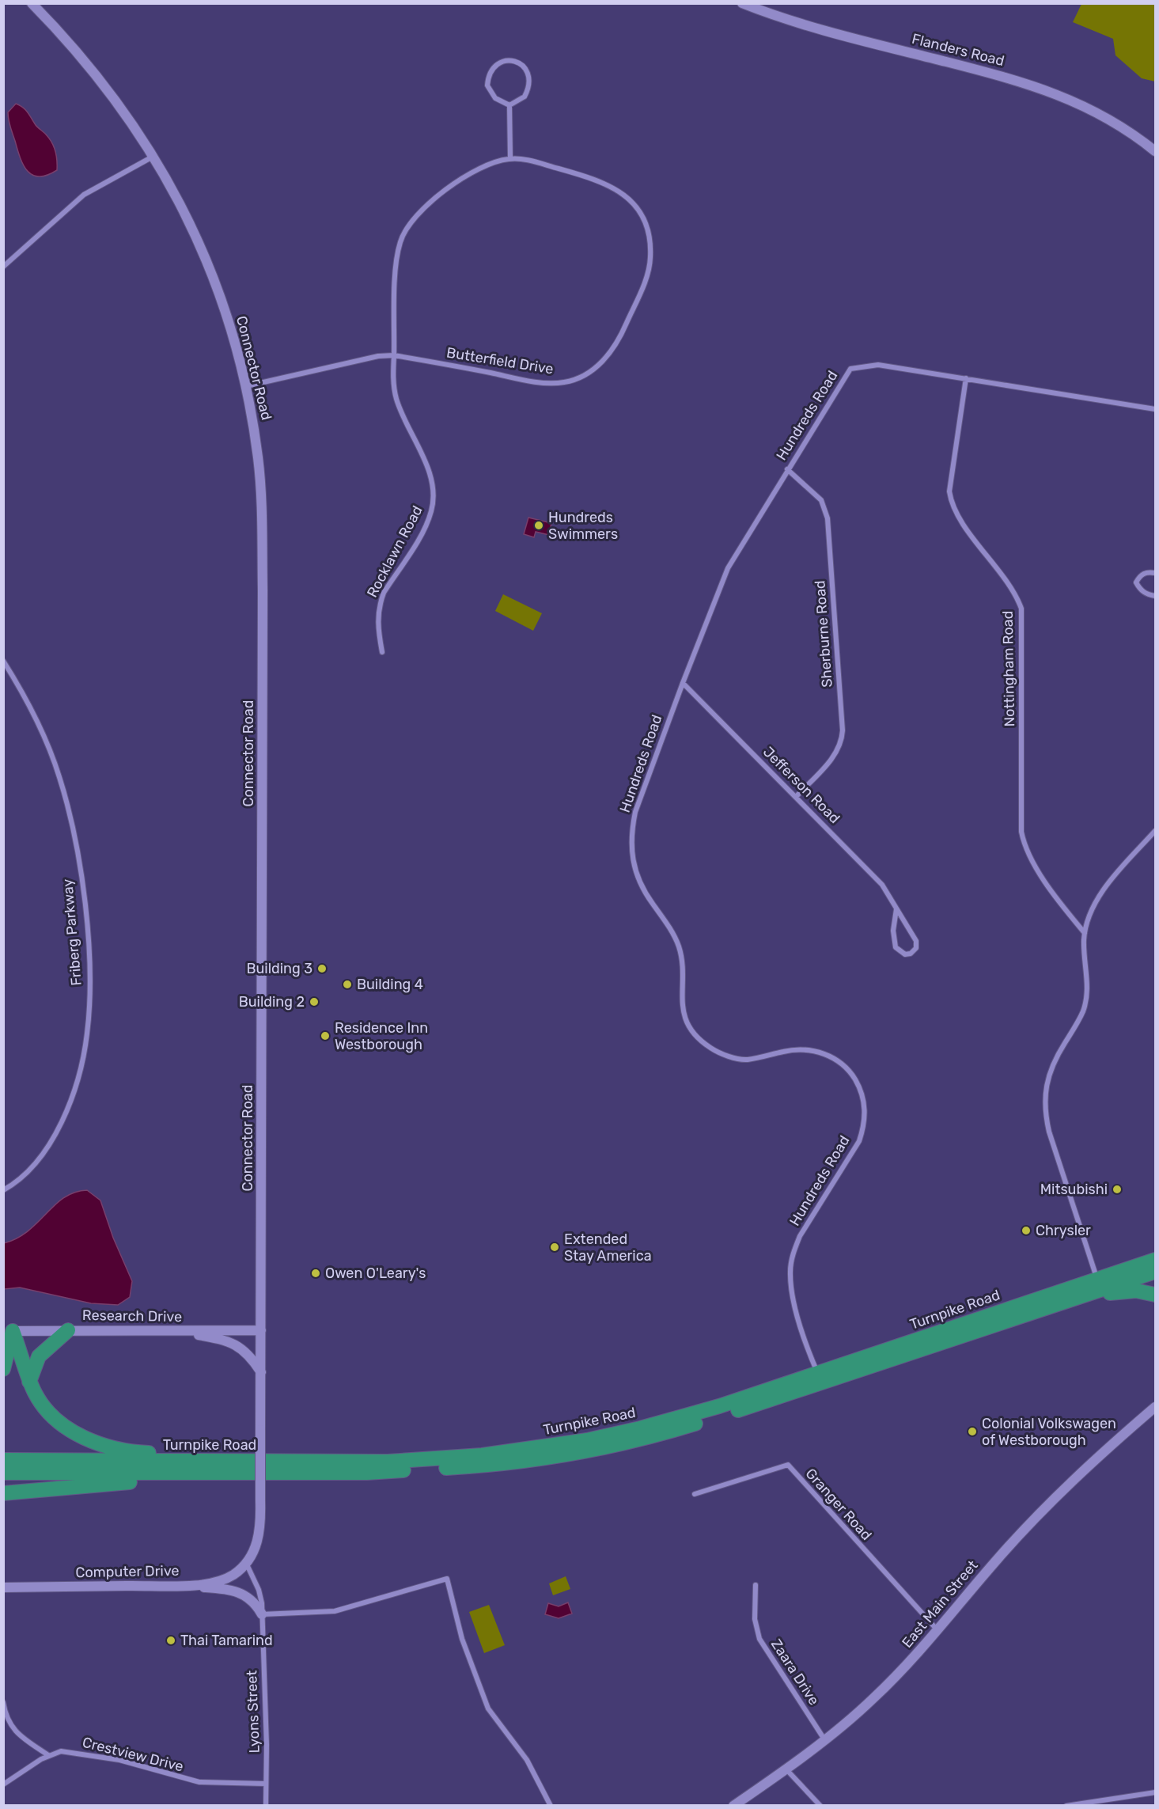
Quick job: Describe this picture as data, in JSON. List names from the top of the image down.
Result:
{
  "streets": {
    "highway": ["Turnpike Road"],
    "street": [
      "Flanders Road",
      "Butterfield Drive",
      "Connector Road",
      "Hundreds Road",
      "Rocklawn Road",
      "Sherburne Road",
      "Nottingham Road",
      "Jefferson Road",
      "Friberg Parkway",
      "Research Drive",
      "Granger Road",
      "Computer Drive",
      "East Main Street",
      "Zaara Drive",
      "Lyons Street",
      "Crestview Drive"
    ]
  },
  "crossings": [
    ["Butterfield Drive", "Connector Road"],
    ["Butterfield Drive", "Rocklawn Road"],
    ["Connector Road", "Research Drive"],
    ["Connector Road", "Computer Drive"],
    ["Connector Road", "Lyons Street"],
    ["Hundreds Road", "Sherburne Road"],
    ["Hundreds Road", "Nottingham Road"],
    ["Hundreds Road", "Jefferson Road"],
    ["Hundreds Road", "Turnpike Road"],
    ["Sherburne Road", "Jefferson Road"],
    ["Granger Road", "East Main Street"],
    ["Computer Drive", "Lyons Street"],
    ["East Main Street", "Zaara Drive"],
    ["Lyons Street", "Crestview Drive"]
  ],
  "places": [
    "Hundreds Swimmers",
    "Building 3",
    "Building 4",
    "Building 2",
    "Residence Inn Westborough",
    "Mitsubishi",
    "Chrysler",
    "Extended Stay America",
    "Owen O'Leary's",
    "Colonial Volkswagen of Westborough",
    "Thai Tamarind"
  ]
}
